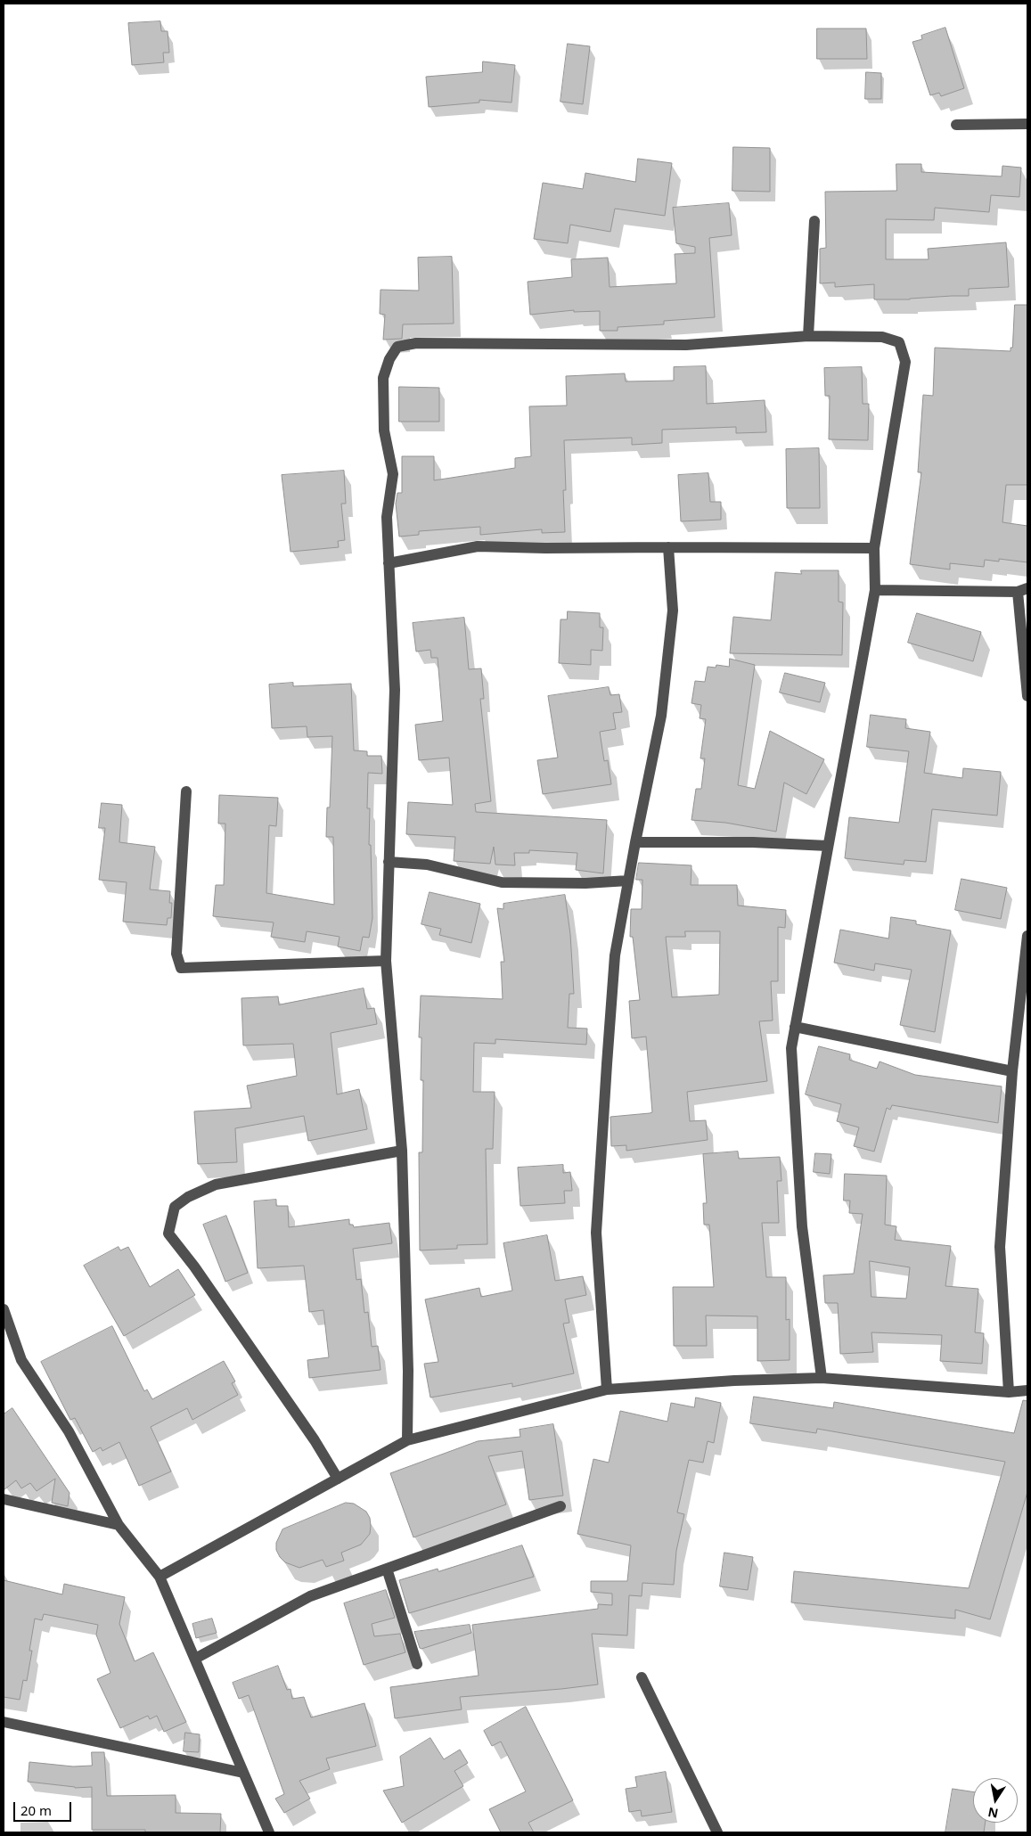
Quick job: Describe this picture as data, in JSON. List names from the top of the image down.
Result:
{
  "scale_bar": "20 m",
  "north": "bottom"
}
